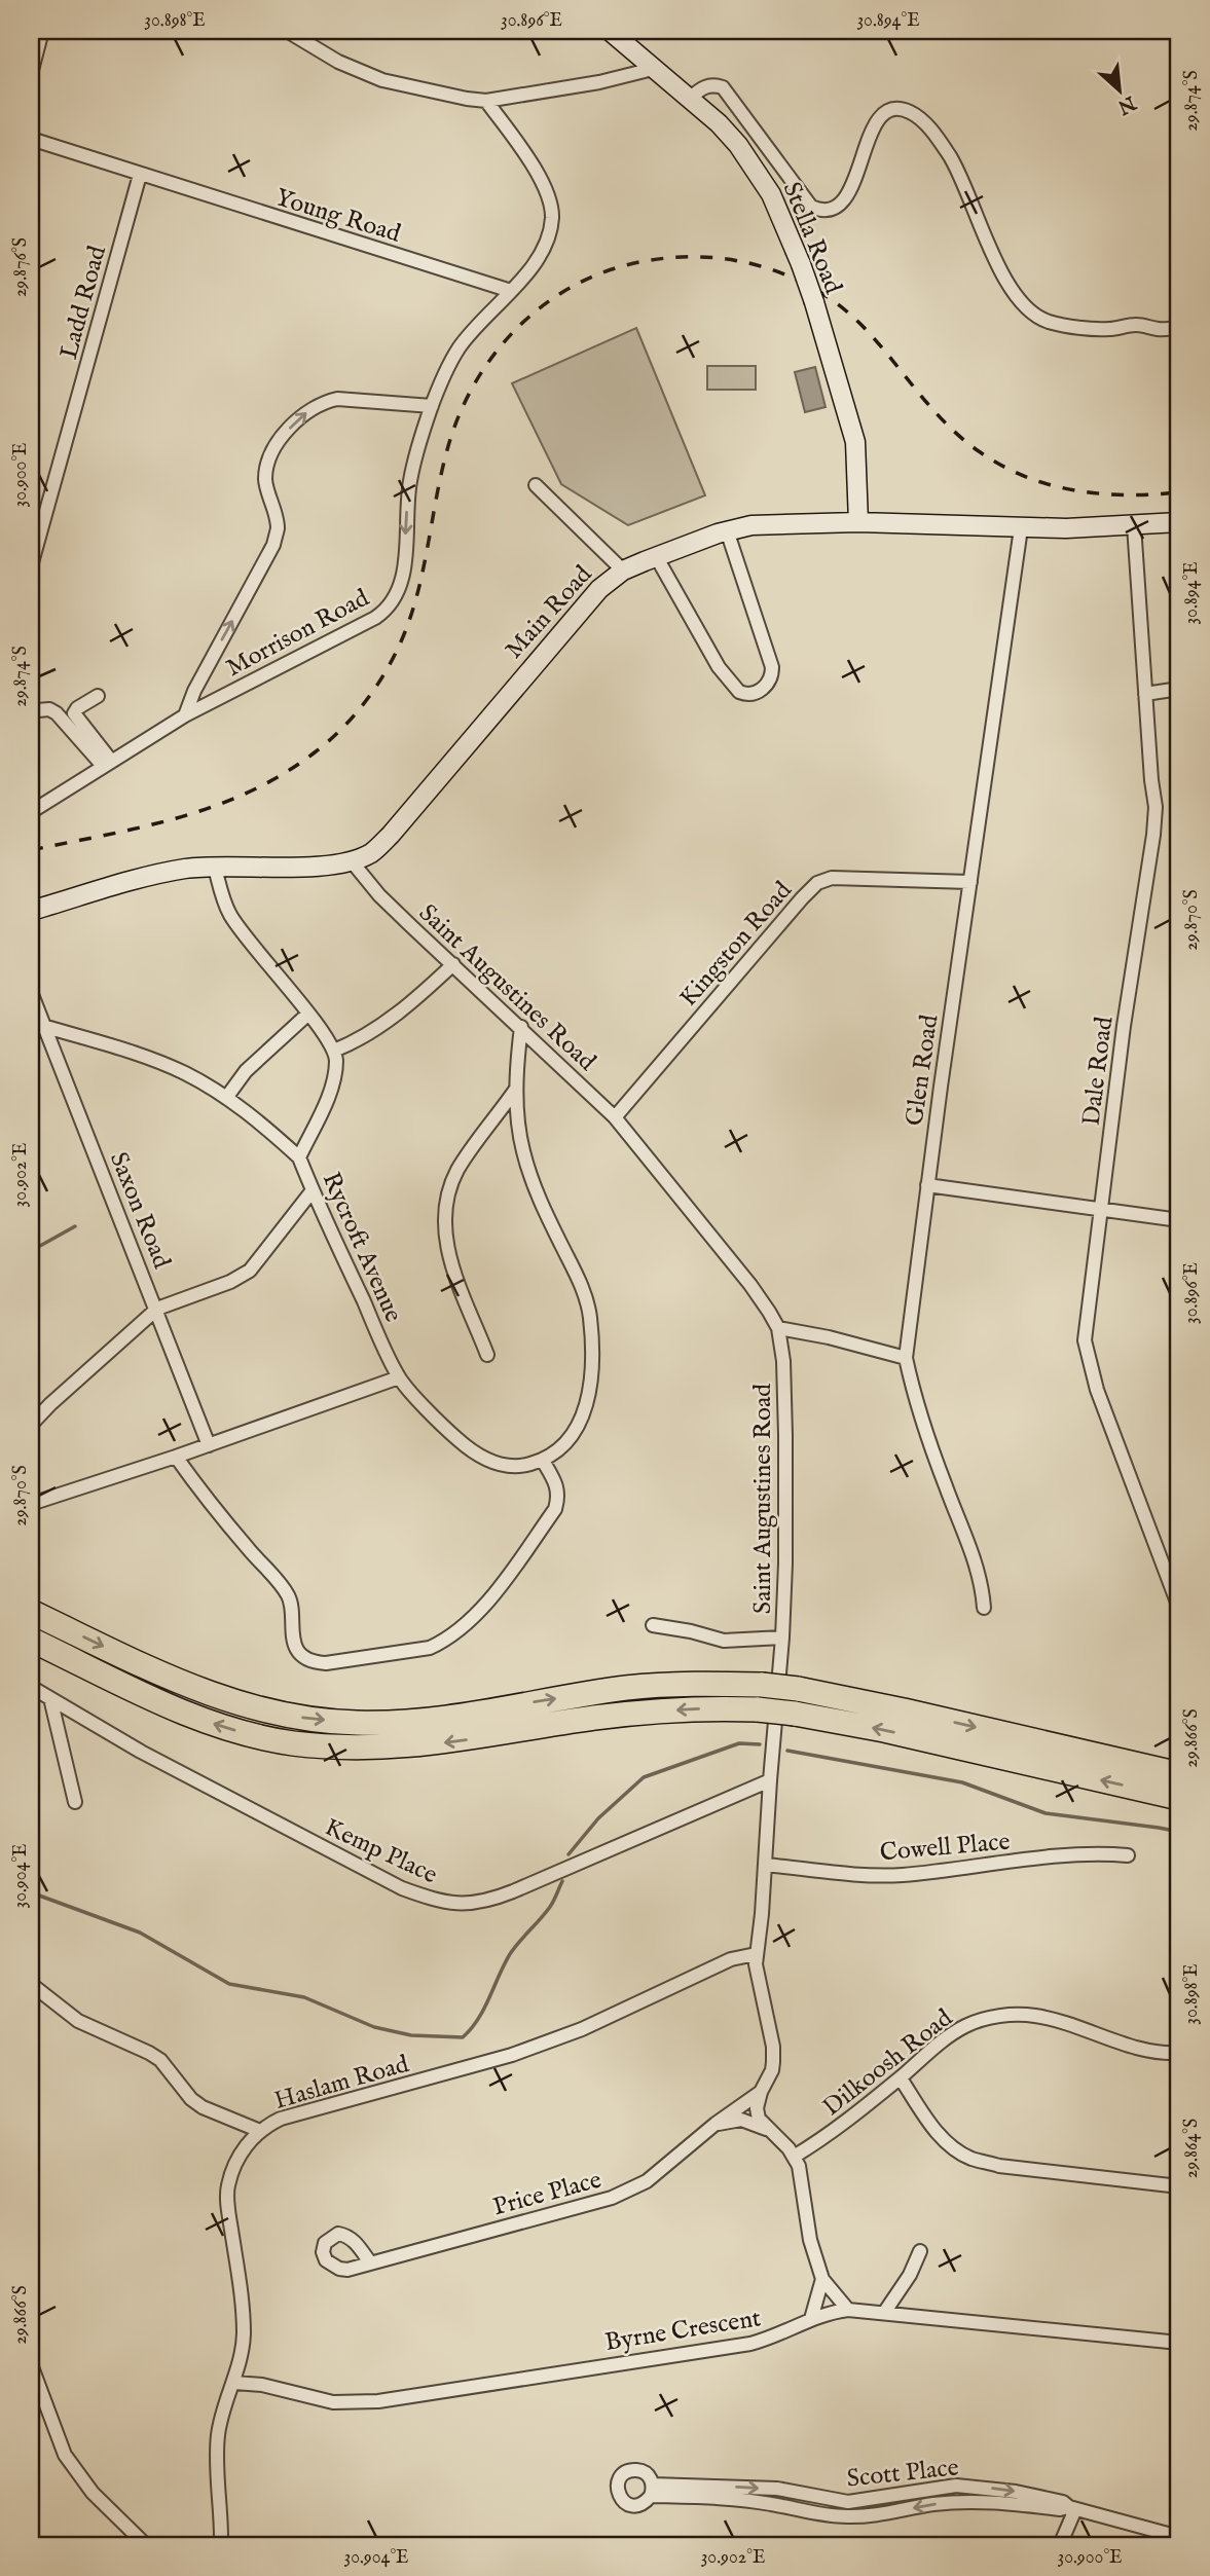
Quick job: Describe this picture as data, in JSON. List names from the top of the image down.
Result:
{
  "streets": {
    "main road": ["Stella Road", "Main Road"],
    "street": [
      "Young Road",
      "Ladd Road",
      "Morrison Road",
      "Kingston Road",
      "Saint Augustines Road",
      "Glen Road",
      "Dale Road",
      "Saxon Road",
      "Rycroft Avenue",
      "Cowell Place",
      "Kemp Place",
      "Dilkoosh Road",
      "Haslam Road",
      "Price Place",
      "Byrne Crescent",
      "Scott Place"
    ]
  },
  "crossings": [
    ["Young Road", "Ladd Road"],
    ["Young Road", "Morrison Road"],
    ["Stella Road", "Main Road"],
    ["Main Road", "Saint Augustines Road"],
    ["Main Road", "Glen Road"],
    ["Main Road", "Dale Road"],
    ["Kingston Road", "Saint Augustines Road"],
    ["Kingston Road", "Glen Road"],
    ["Saint Augustines Road", "Cowell Place"],
    ["Saint Augustines Road", "Kemp Place"],
    ["Saint Augustines Road", "Haslam Road"],
    ["Saint Augustines Road", "Price Place"],
    ["Haslam Road", "Byrne Crescent"]
  ],
  "one_way": ["Morrison Road"],
  "north": "bottom right",
  "coordinates": [
    "30.898°E",
    "30.896°E",
    "30.894°E",
    "29.874°S",
    "29.876°S",
    "30.900°E",
    "29.870°S",
    "30.902°E",
    "29.866°S",
    "30.904°E",
    "29.864°S"
  ]
}
